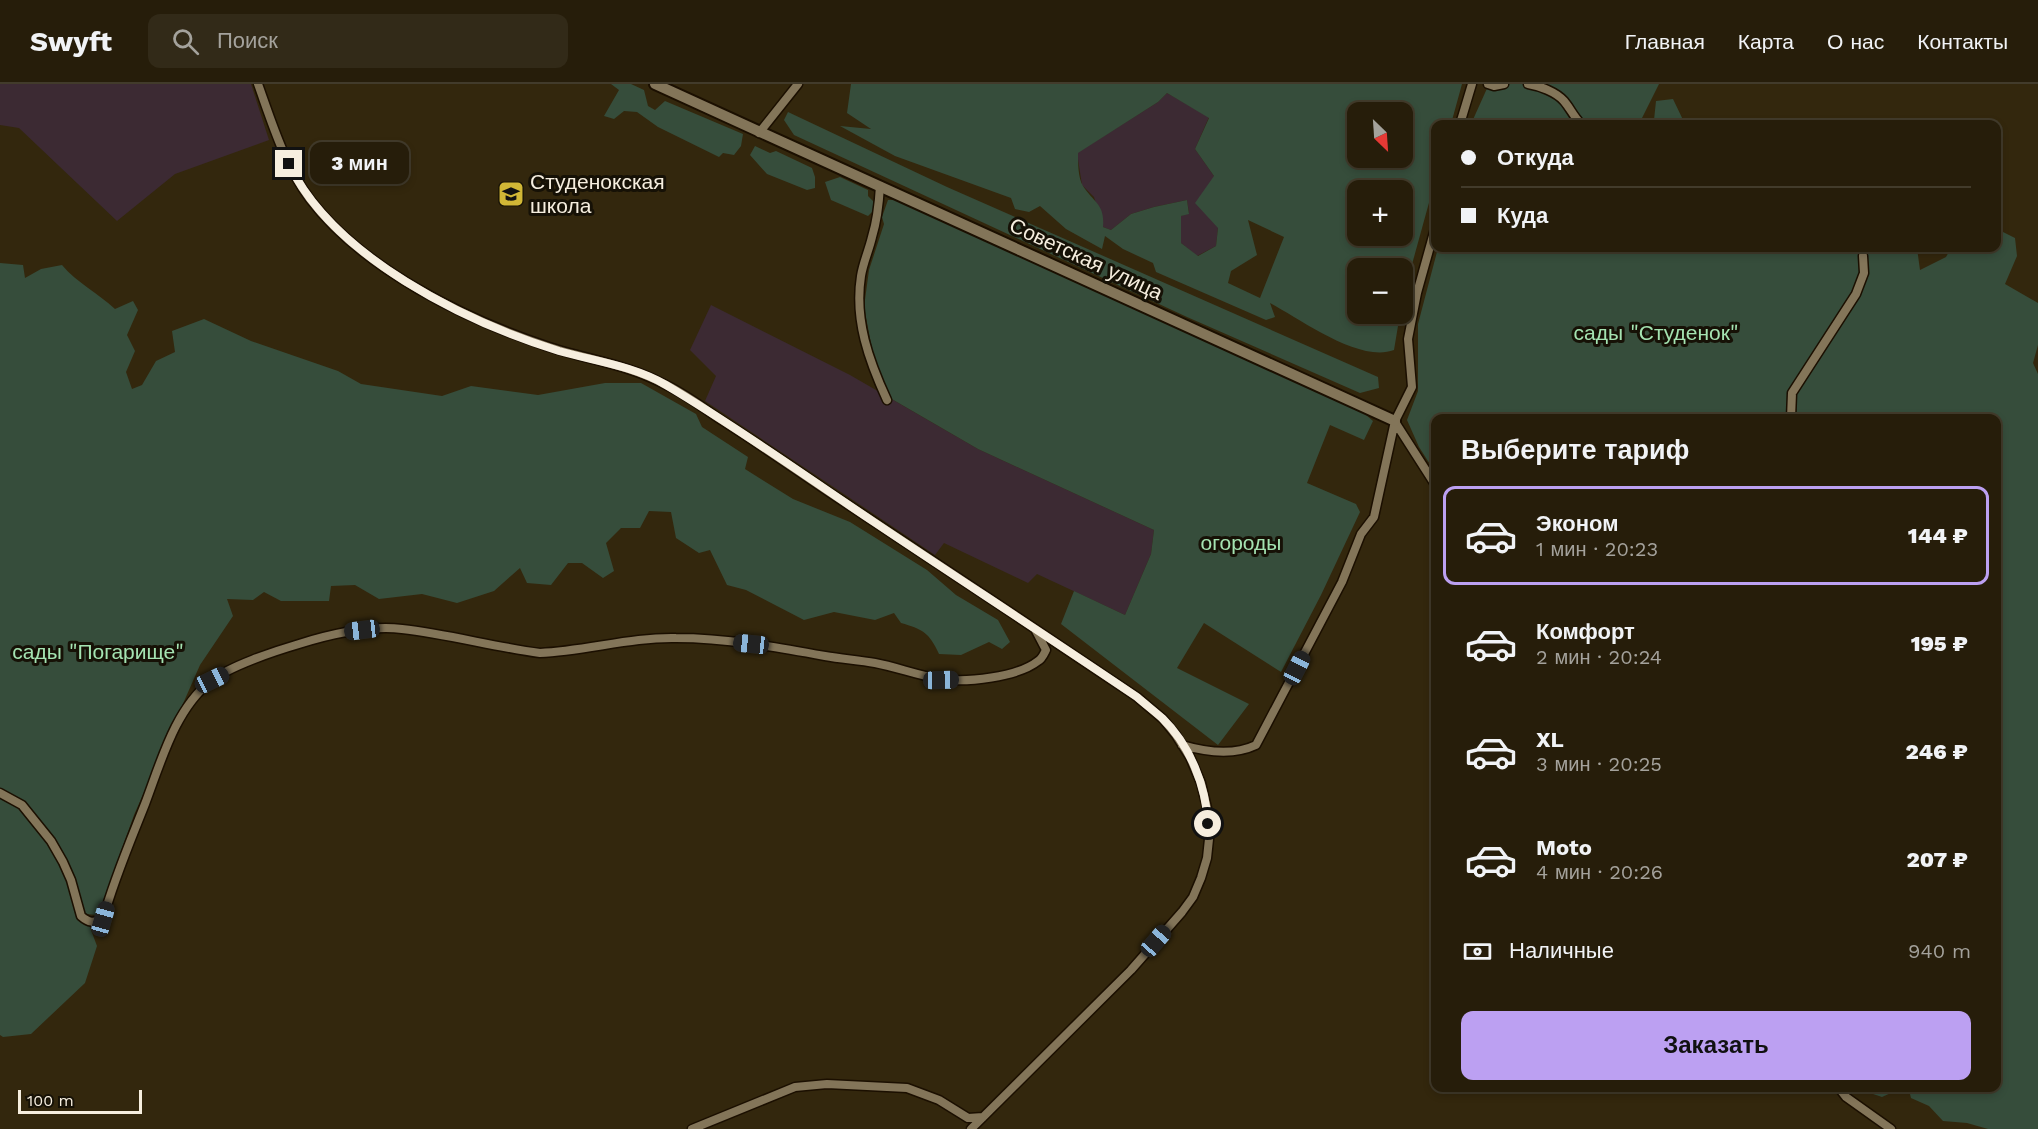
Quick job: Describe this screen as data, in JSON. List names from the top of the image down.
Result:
{
  "streets": {
    "street": ["Советская улица"]
  },
  "parks": ["сады \"Студенок\"", "огороды", "сады \"Погарище\""],
  "places": {
    "school or university": ["Студенокская школа"]
  },
  "scale_bar": "100 m",
  "north": "bottom right",
  "page": {
    "header": "Swyft",
    "search": "Поиск",
    "nav": [
      "Главная",
      "Карта",
      "О нас",
      "Контакты"
    ],
    "map_buttons": ["+", "−"],
    "banner": ["Откуда", "Куда"],
    "bubble": "3 мин",
    "heading": "Выберите тариф",
    "list": [
      {
        "name": "Эконом",
        "note": "1 мин · 20:23",
        "value": "144 ₽"
      },
      {
        "name": "Комфорт",
        "note": "2 мин · 20:24",
        "value": "195 ₽"
      },
      {
        "name": "XL",
        "note": "3 мин · 20:25",
        "value": "246 ₽"
      },
      {
        "name": "Moto",
        "note": "4 мин · 20:26",
        "value": "207 ₽"
      }
    ],
    "pay": ["Наличные", "940 m"],
    "buttons": "Заказать",
    "scale": "100 m"
  }
}
